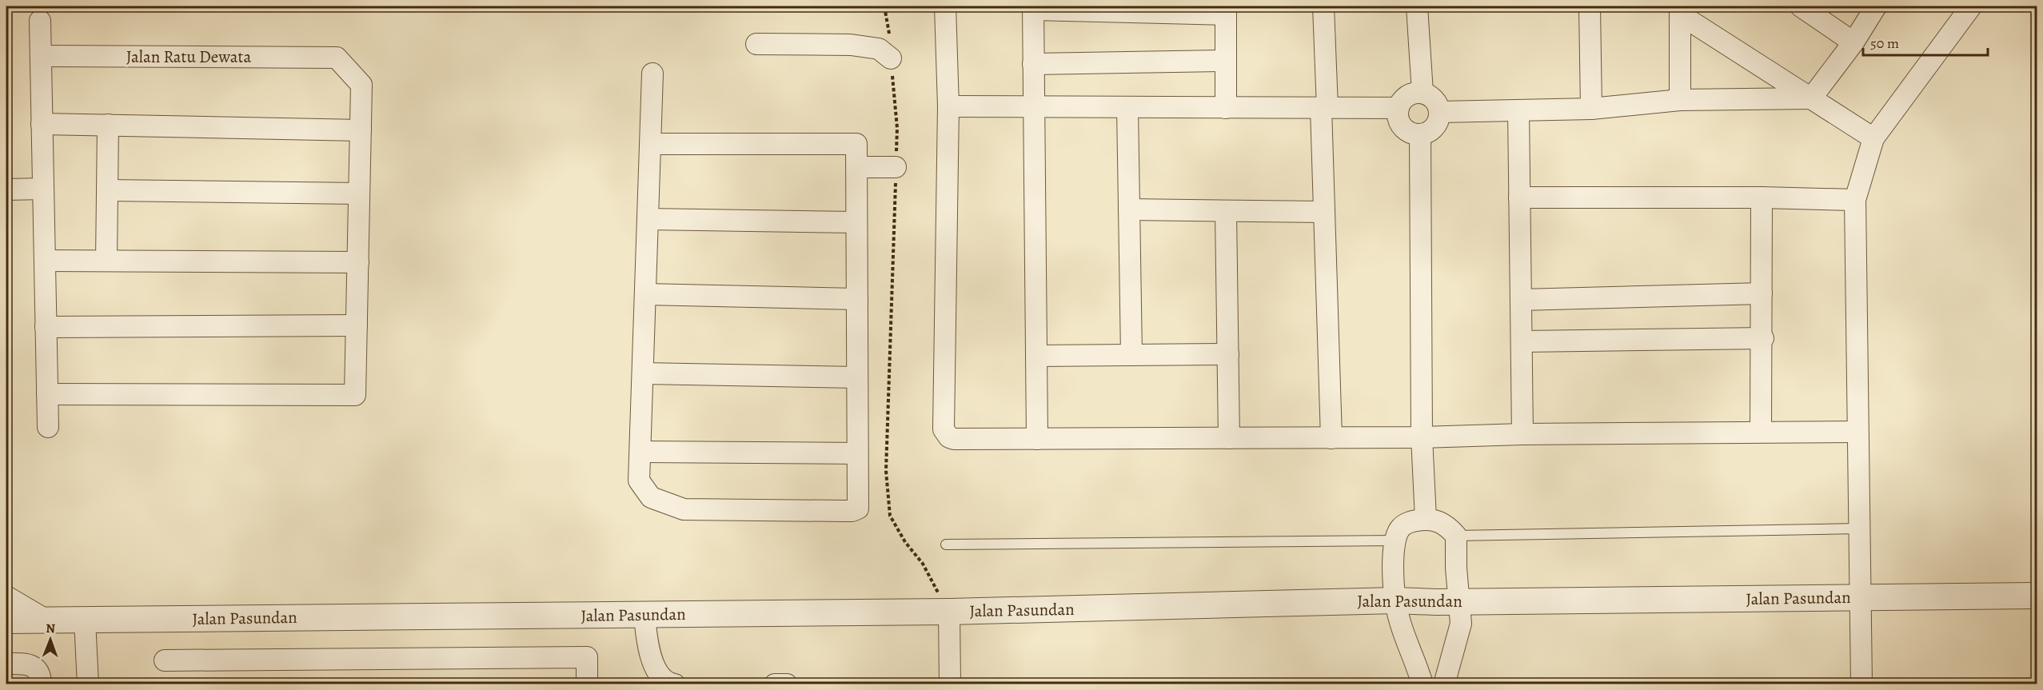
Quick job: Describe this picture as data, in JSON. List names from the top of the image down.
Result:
{
  "streets": {
    "street": ["Jalan Ratu Dewata", "Jalan Pasundan"]
  },
  "scale_bar": "50 m",
  "north": "top"
}
